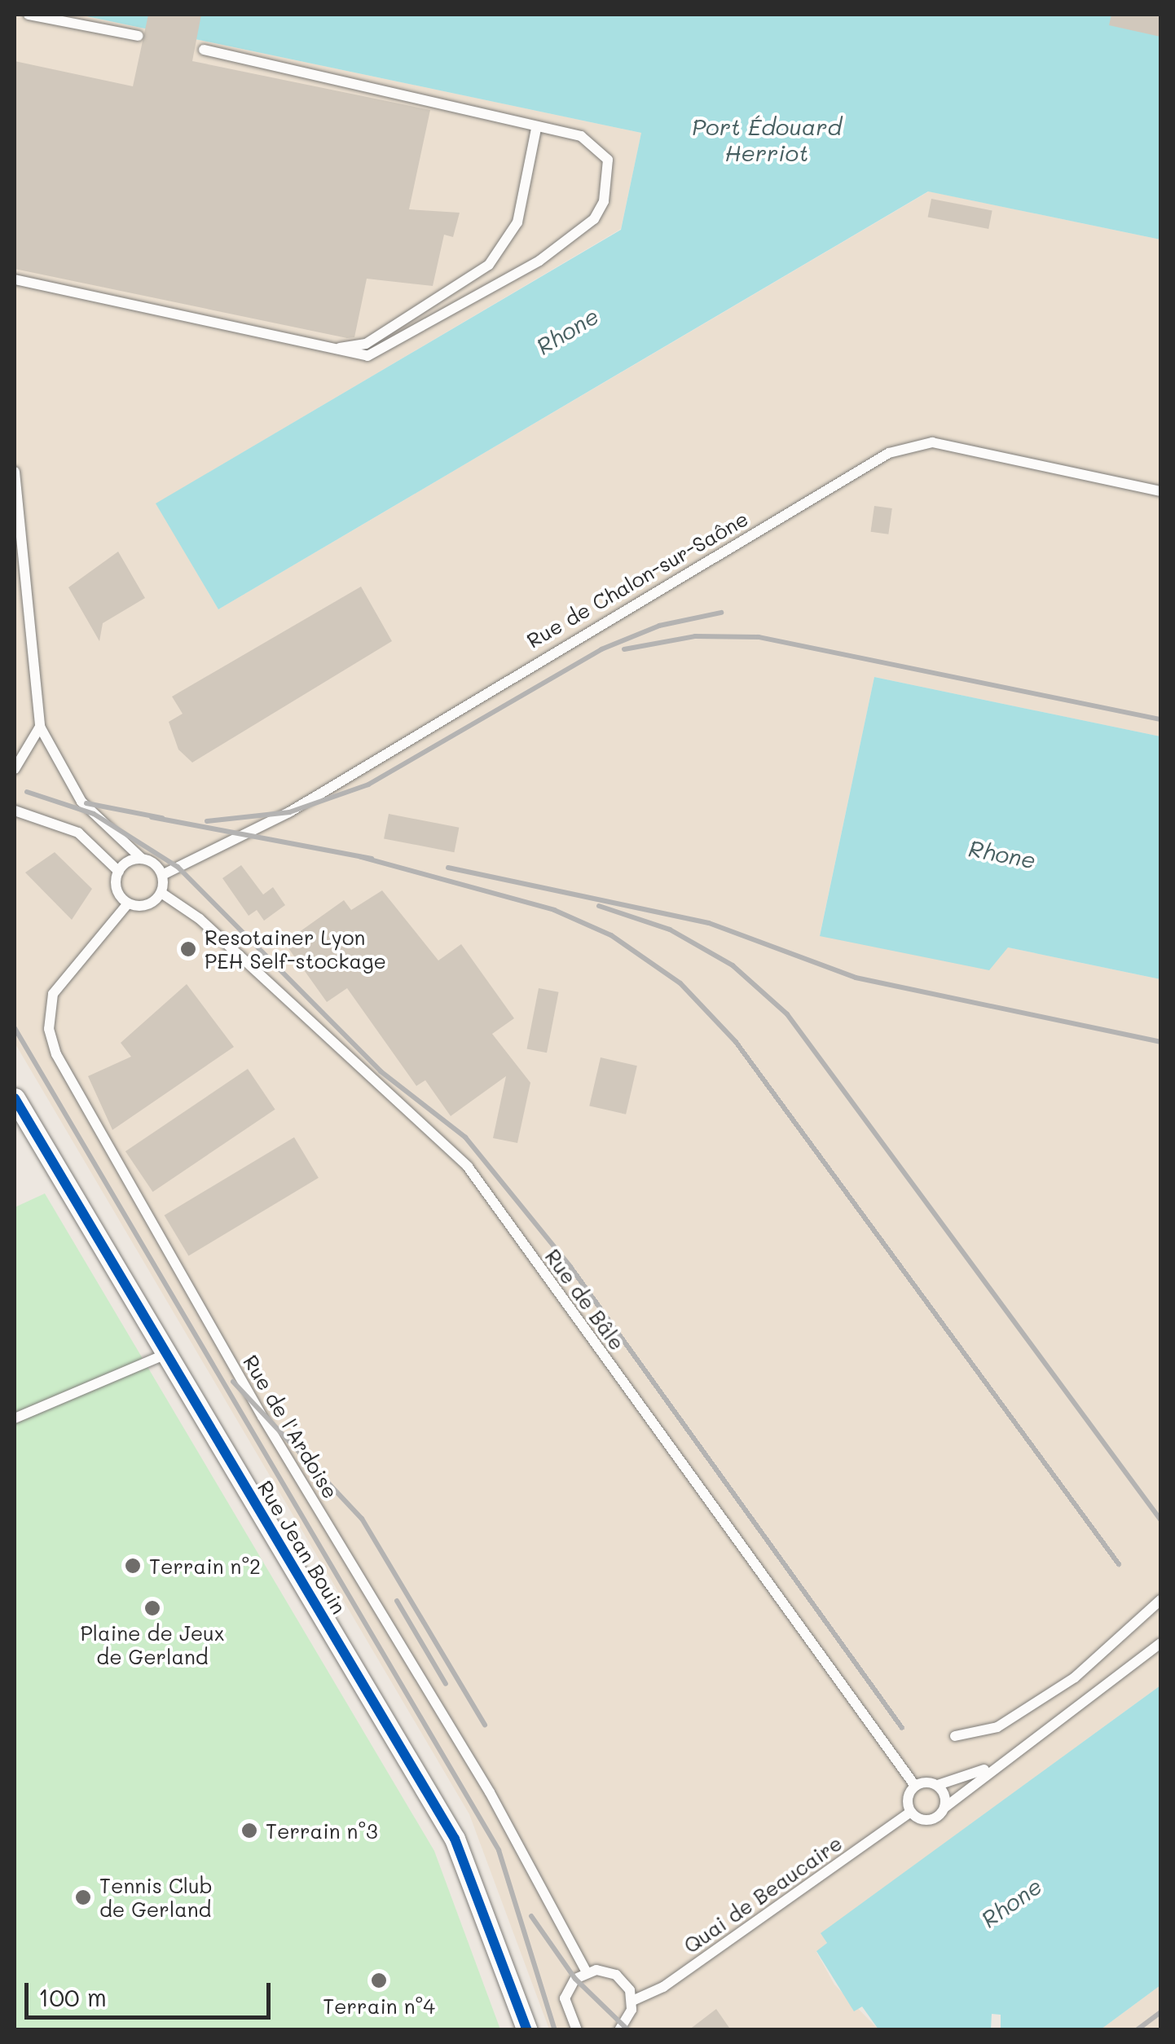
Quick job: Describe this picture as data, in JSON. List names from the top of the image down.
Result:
{
  "streets": {
    "street": ["Rue Jean Bouin"],
    "lane": [
      "Rue de Chalon-sur-Saône",
      "Rue de Bâle",
      "Rue de l'Ardoise",
      "Quai de Beaucaire"
    ]
  },
  "crossings": [
    ["Rue de Chalon-sur-Saône", "Rue de Bâle"],
    ["Rue de Chalon-sur-Saône", "Rue de l'Ardoise"],
    ["Rue de Bâle", "Rue de l'Ardoise"]
  ],
  "water": ["Port Édouard Herriot", "Rhone"],
  "places": [
    "Resotainer Lyon PEH Self-stockage",
    "Terrain n°2",
    "Plaine de Jeux de Gerland",
    "Terrain n°3",
    "Tennis Club de Gerland",
    "Terrain n°4"
  ],
  "scale_bar": "100 m"
}
